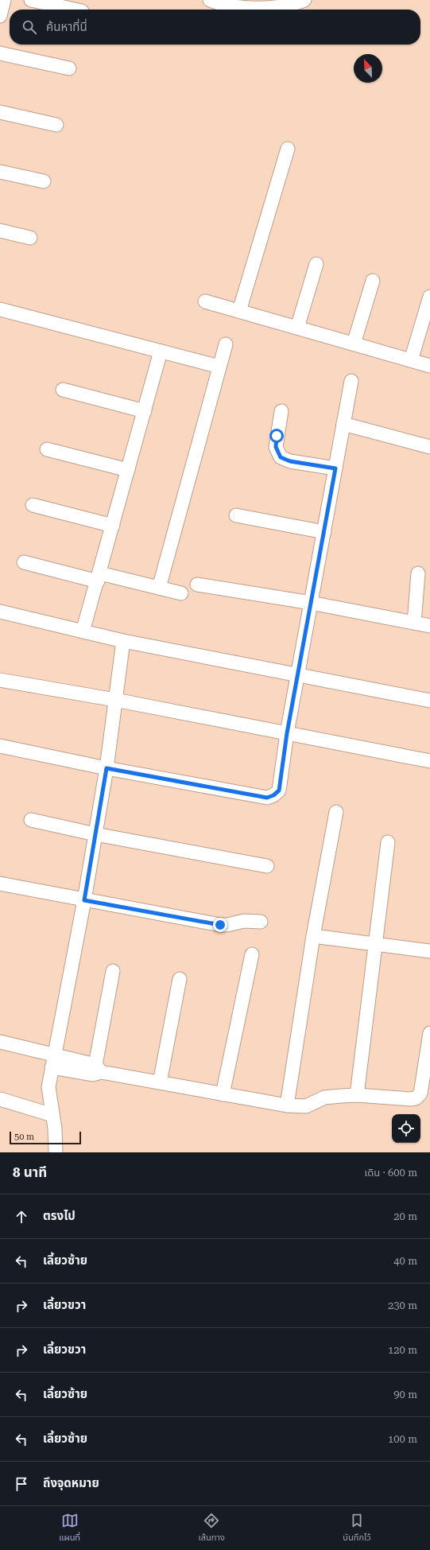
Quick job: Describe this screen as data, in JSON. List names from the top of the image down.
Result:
{
  "scale_bar": "50 m",
  "north": "top left",
  "page": {
    "search": "ค้นหาที่นี่",
    "scale": "50 m",
    "heading": ["8 นาที", "เดิน · 600 m"],
    "list": [
      ["ตรงไป", "20 m"],
      ["เลี้ยวซ้าย", "40 m"],
      ["เลี้ยวขวา", "230 m"],
      ["เลี้ยวขวา", "120 m"],
      ["เลี้ยวซ้าย", "90 m"],
      ["เลี้ยวซ้าย", "100 m"],
      "ถึงจุดหมาย"
    ],
    "nav": ["แผนที่", "เส้นทาง", "บันทึกไว้"]
  }
}
